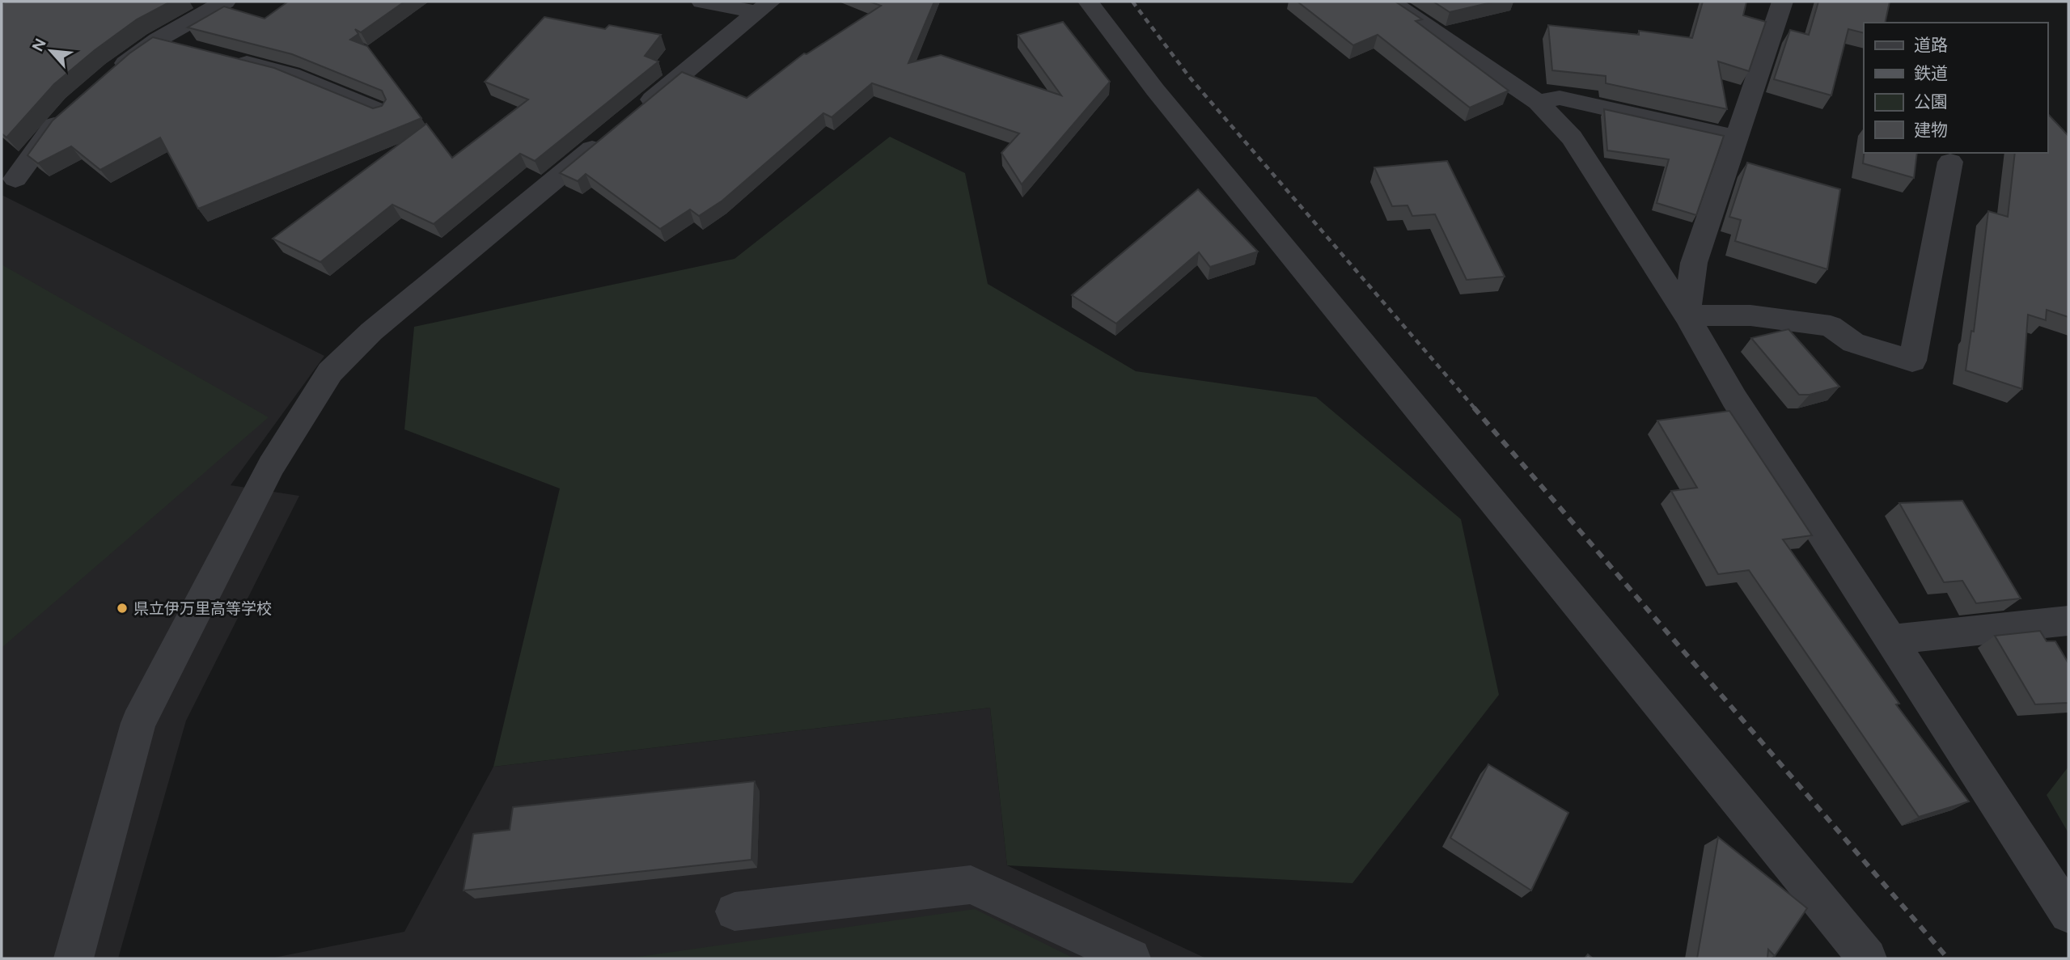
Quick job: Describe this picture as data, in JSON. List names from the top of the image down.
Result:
{
  "places": ["県立伊万里高等学校"],
  "legend": [
    "道路",
    "鉄道",
    "公園",
    "建物"
  ],
  "north": "top left"
}
